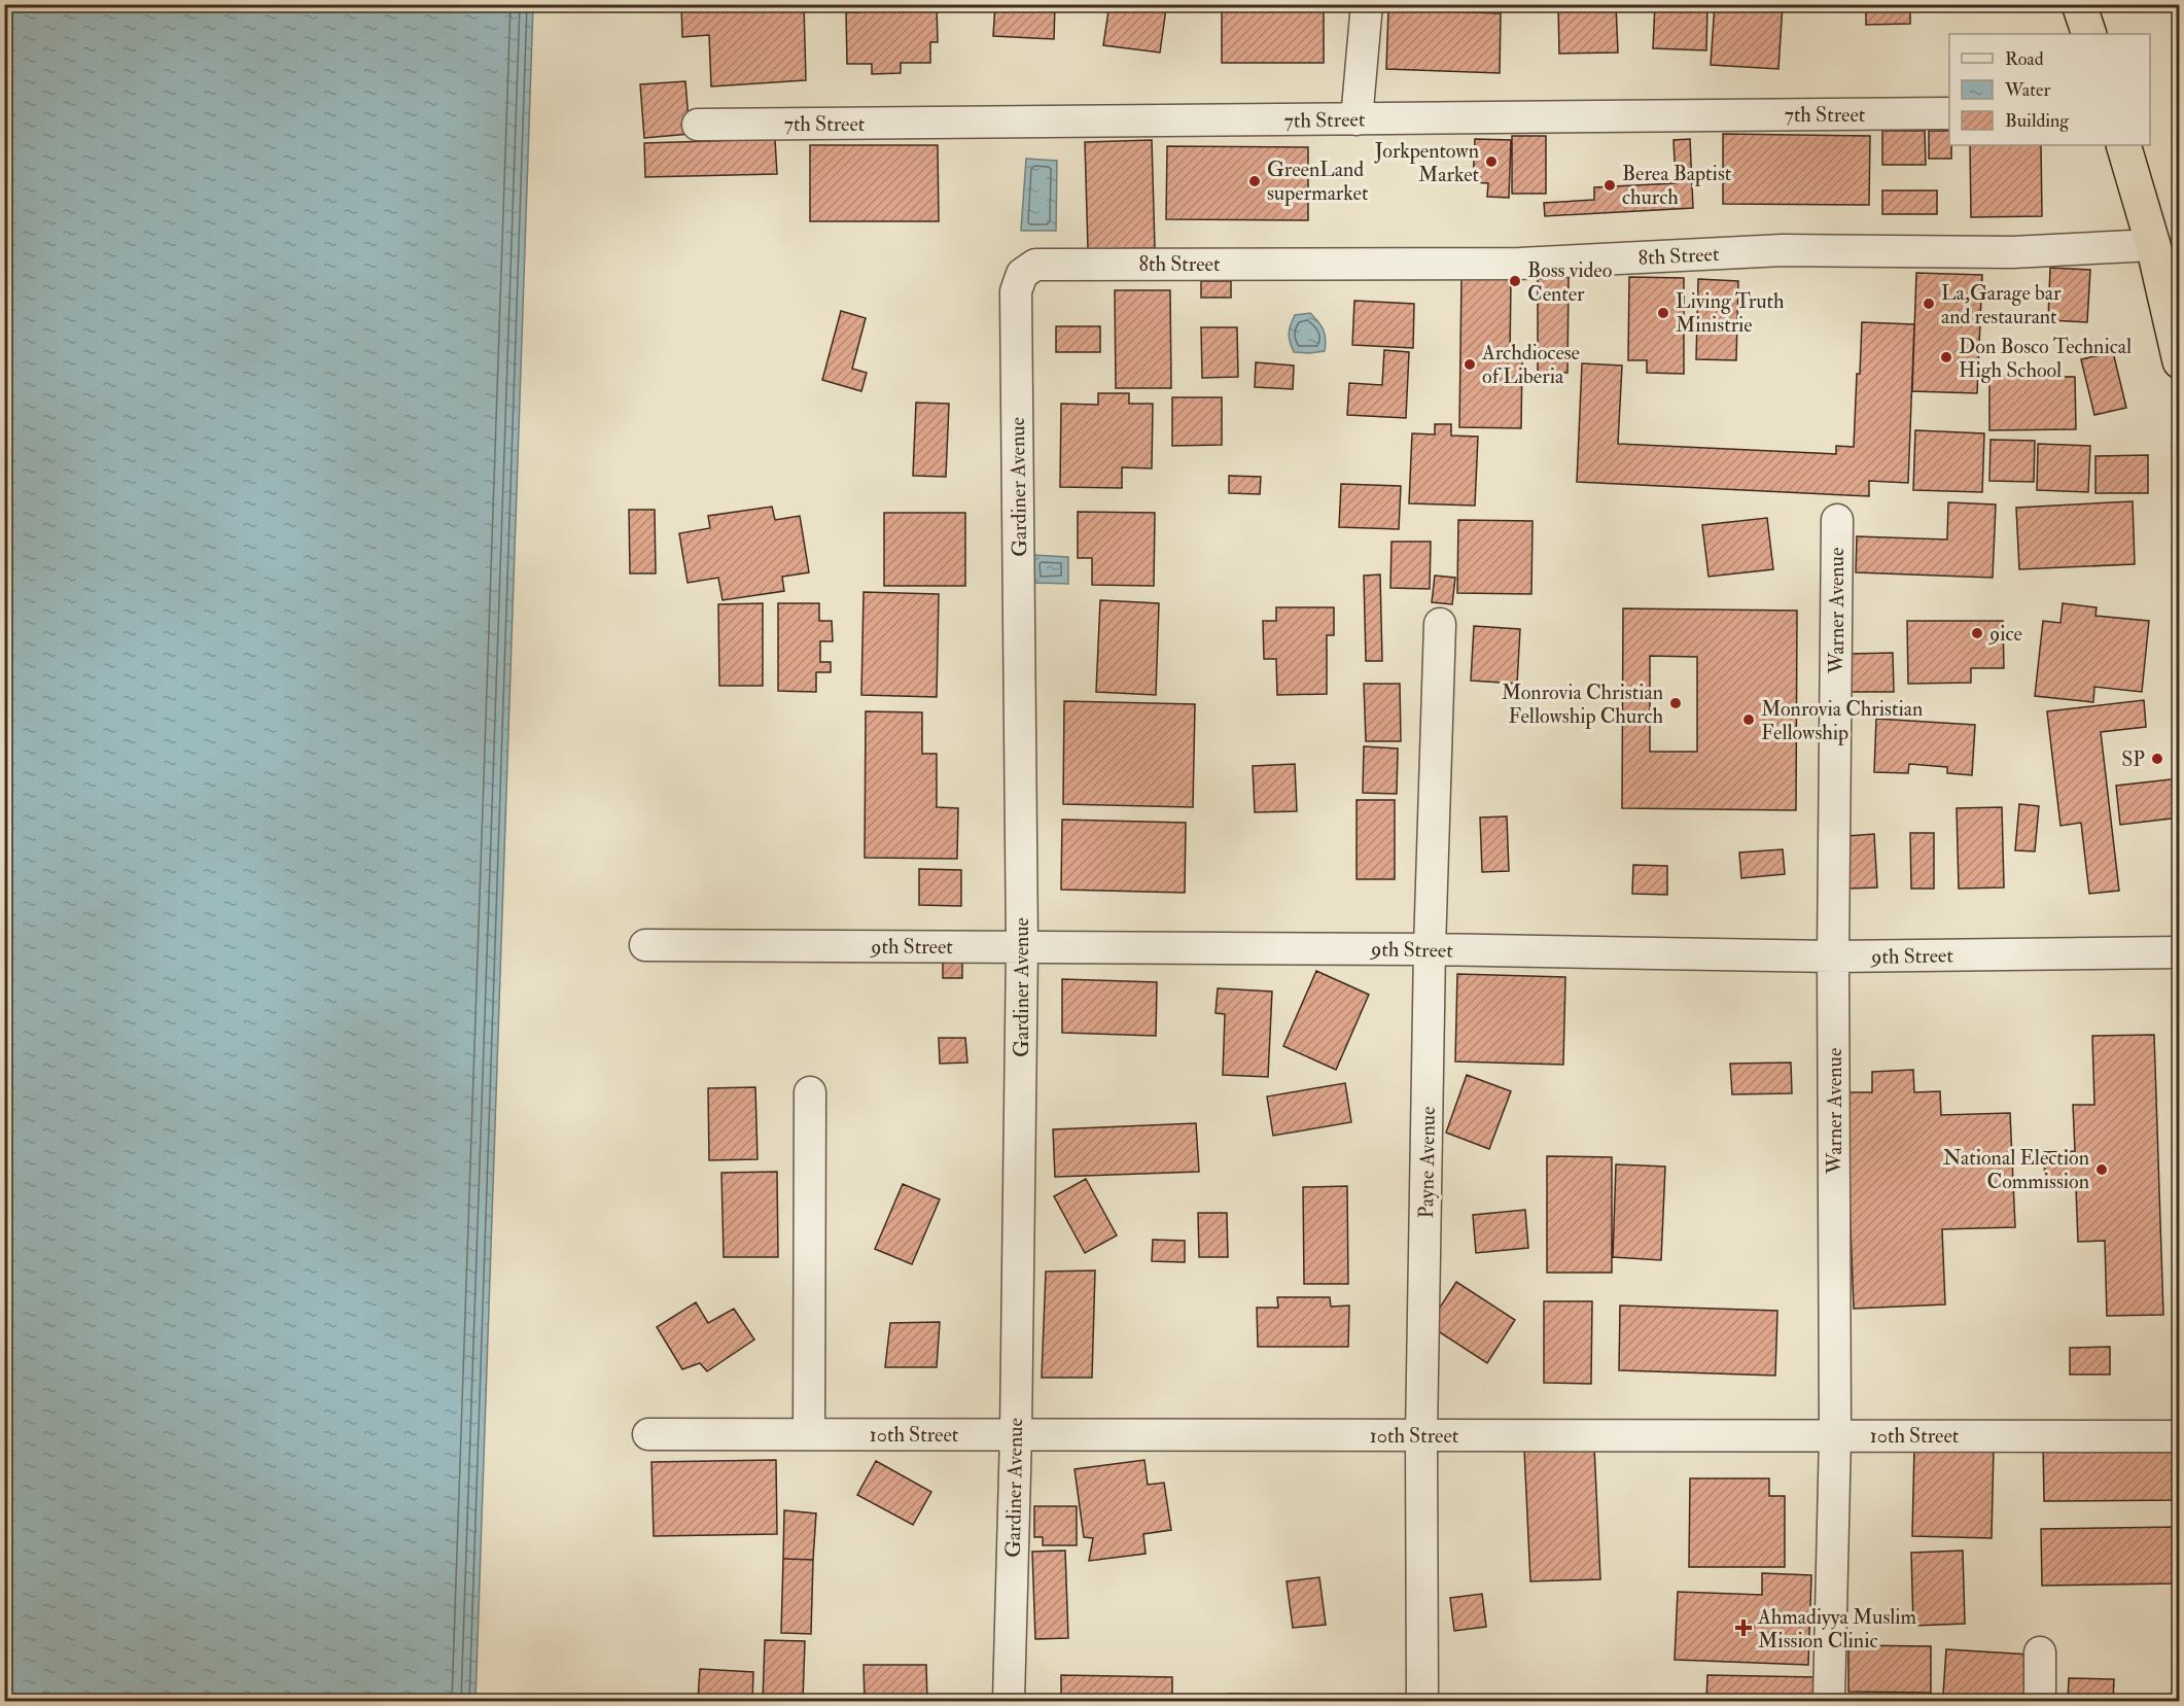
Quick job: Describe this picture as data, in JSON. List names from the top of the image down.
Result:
{
  "streets": {
    "street": [
      "7th Street",
      "8th Street",
      "Gardiner Avenue",
      "Warner Avenue",
      "9th Street",
      "Payne Avenue",
      "10th Street"
    ]
  },
  "crossings": [
    ["8th Street", "Gardiner Avenue"],
    ["Gardiner Avenue", "9th Street"],
    ["Gardiner Avenue", "10th Street"],
    ["Warner Avenue", "9th Street"],
    ["Warner Avenue", "10th Street"],
    ["9th Street", "Payne Avenue"],
    ["Payne Avenue", "10th Street"]
  ],
  "places": {
    "other": [
      "Jorkpentown Market",
      "GreenLand supermarket",
      "Berea Baptist church",
      "Boss video Center",
      "La,Garage bar and restaurant",
      "Living Truth Ministrie",
      "Don Bosco Technical High School",
      "Archdiocese of Liberia",
      "9ice",
      "Monrovia Christian Fellowship Church",
      "Monrovia Christian Fellowship",
      "SP",
      "National Election Commission"
    ],
    "health": ["Ahmadiyya Muslim Mission Clinic"]
  },
  "legend": ["Road", "Water", "Building"]
}
